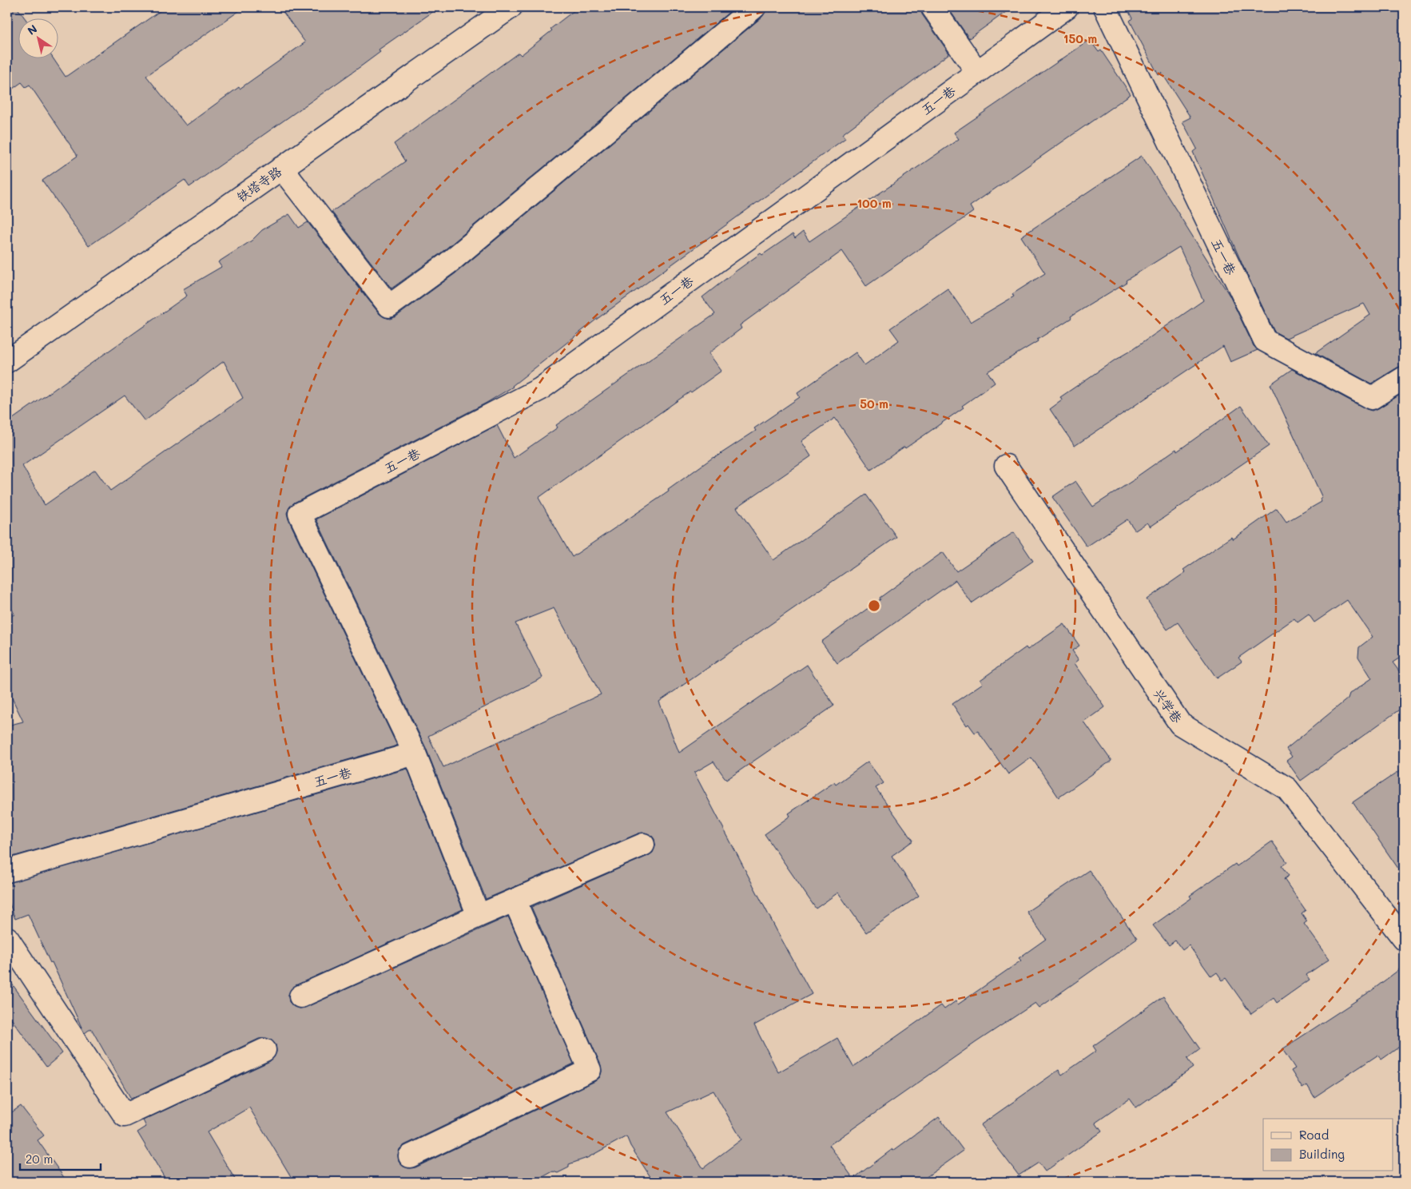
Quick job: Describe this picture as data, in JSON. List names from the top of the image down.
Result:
{
  "streets": {
    "street": ["五一巷", "铁塔寺路", "兴学巷"]
  },
  "legend": ["Road", "Building"],
  "scale_bar": "20 m",
  "north": "top left",
  "rings": ["150 m", "100 m", "50 m"]
}
